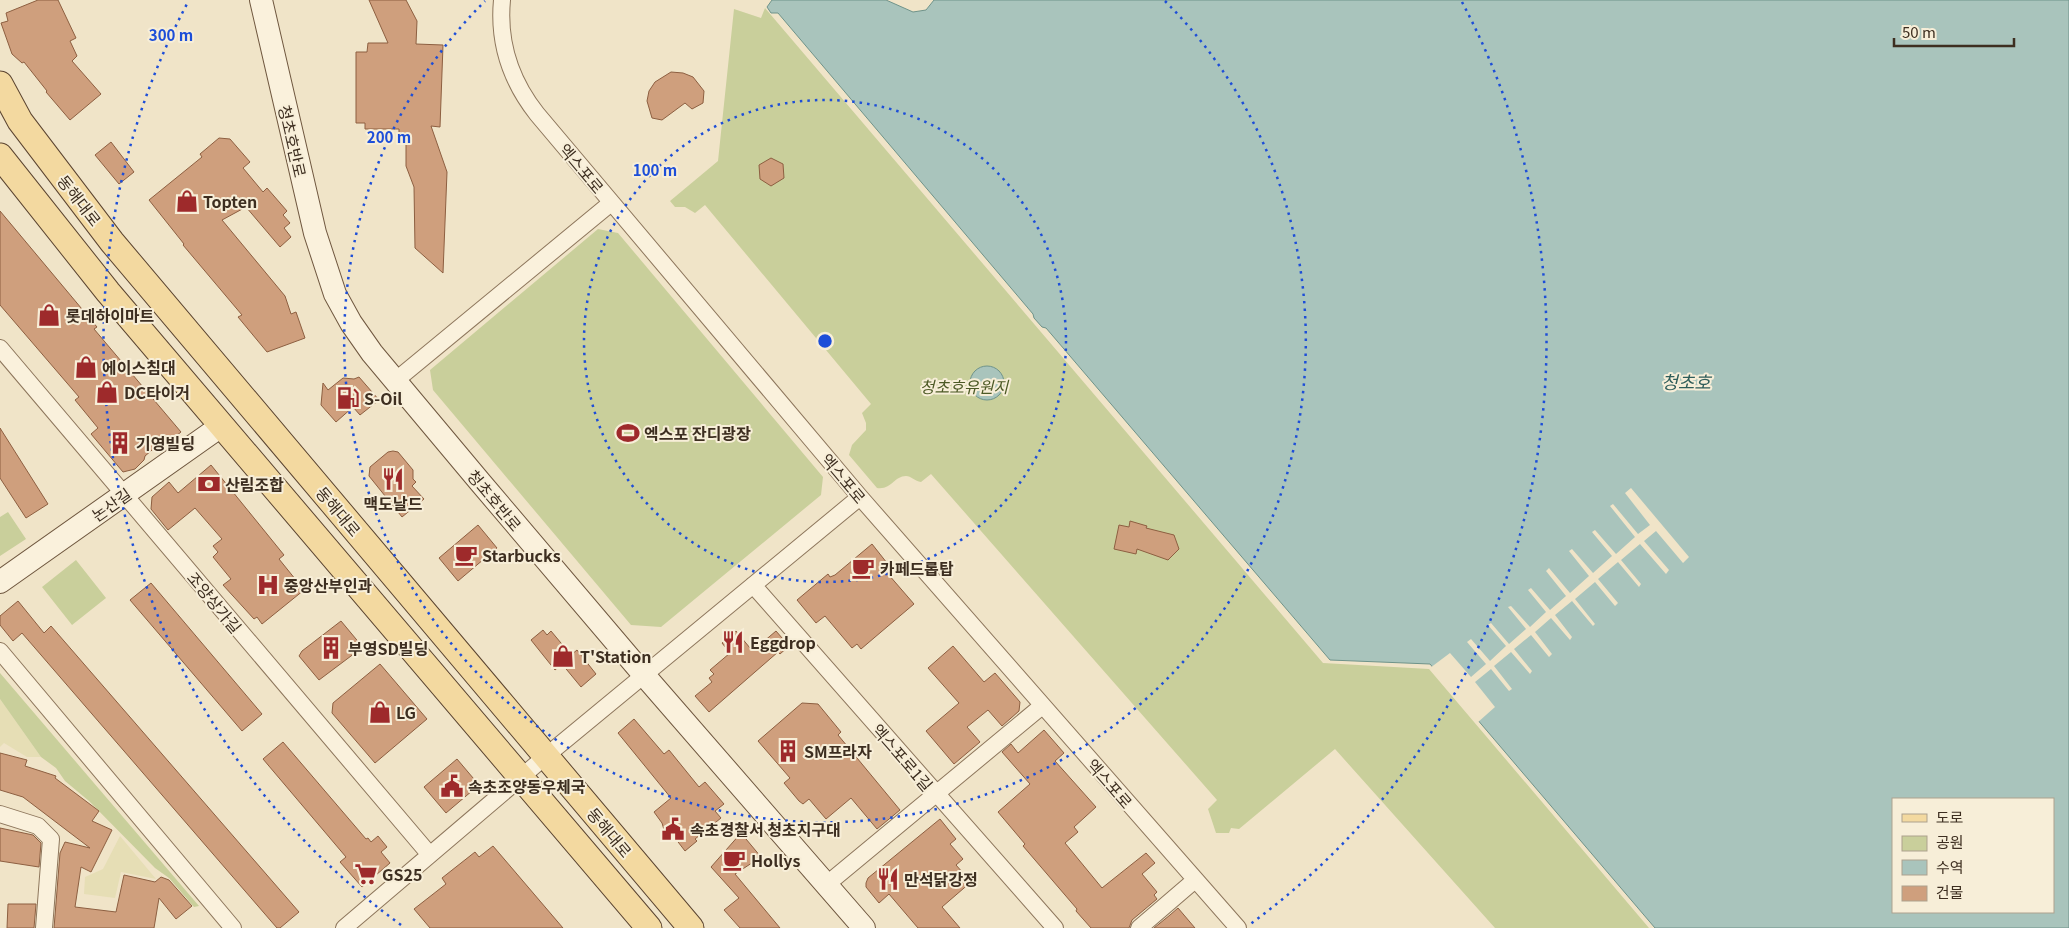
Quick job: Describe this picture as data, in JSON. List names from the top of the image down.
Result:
{
  "streets": {
    "main road": ["동해대로"],
    "street": [
      "청초호반로",
      "엑스포로",
      "논산길",
      "조양상가길",
      "엑스포로1길"
    ]
  },
  "crossings": [
    ["동해대로", "논산길"],
    ["논산길", "조양상가길"]
  ],
  "water": ["청초호"],
  "parks": ["청초호유원지"],
  "places": {
    "shop": [
      "Topten",
      "롯데하이마트",
      "에이스침대",
      "DC타이거",
      "T'Station",
      "LG"
    ],
    "fuel station": ["S-Oil"],
    "sports": ["엑스포 잔디광장"],
    "building": ["기영빌딩", "부영SD빌딩", "SM프라자"],
    "restaurant": ["맥도날드", "Eggdrop", "만석닭강정"],
    "bank": ["산림조합"],
    "cafe": ["Starbucks", "카페드롭탑", "Hollys"],
    "hospital": ["중앙산부인과"],
    "public building": ["속초조양동우체국", "속초경찰서 청초지구대"],
    "supermarket": ["GS25"]
  },
  "legend": [
    "도로",
    "공원",
    "수역",
    "건물"
  ],
  "scale_bar": "50 m",
  "rings": ["300 m", "200 m", "100 m"]
}
